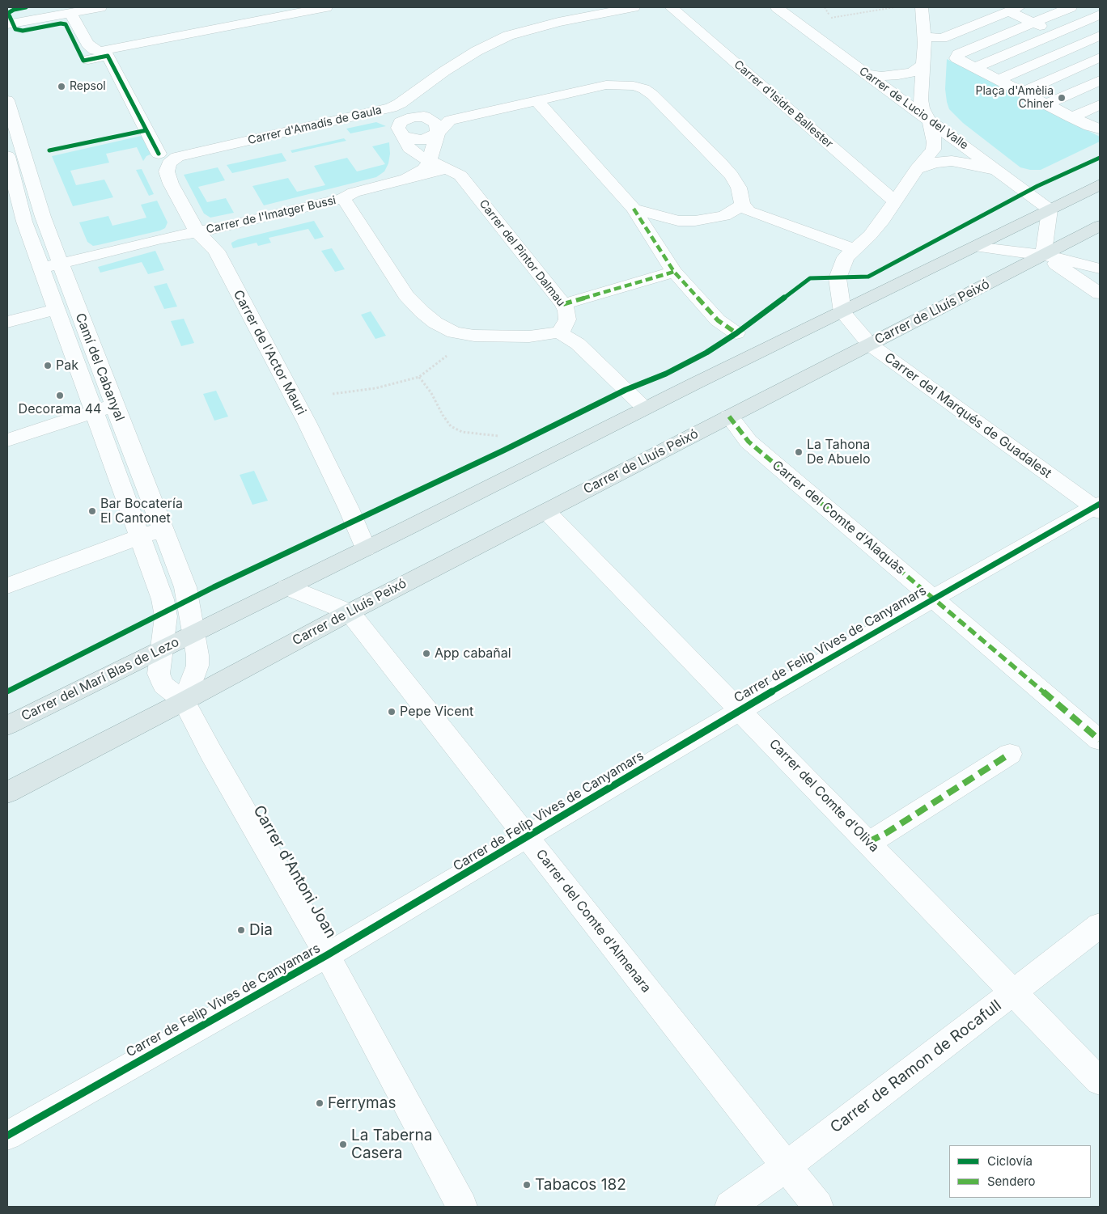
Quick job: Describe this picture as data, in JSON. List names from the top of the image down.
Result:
{
  "streets": {
    "main road": ["Carrer de Lluís Peixó", "Carrer del Marí Blas de Lezo"],
    "street": [
      "Carrer d'Isidre Ballester",
      "Carrer de Lucio del Valle",
      "Carrer d'Amadís de Gaula",
      "Carrer de l'Imatger Bussi",
      "Carrer del Pintor Dalmau",
      "Carrer de l'Actor Mauri",
      "Camí del Cabanyal",
      "Carrer del Marqués de Guadalest",
      "Carrer del Comte d'Alaquàs",
      "Carrer de Felip Vives de Canyamars",
      "Carrer del Comte d'Oliva",
      "Carrer d'Antoni Joan",
      "Carrer del Comte d'Almenara",
      "Carrer de Ramon de Rocafull"
    ]
  },
  "crossings": [
    ["Carrer d'Amadís de Gaula", "Carrer del Pintor Dalmau"],
    ["Carrer d'Amadís de Gaula", "Carrer de l'Actor Mauri"],
    ["Carrer de l'Imatger Bussi", "Carrer del Pintor Dalmau"],
    ["Carrer de l'Imatger Bussi", "Carrer de l'Actor Mauri"],
    ["Carrer de l'Imatger Bussi", "Camí del Cabanyal"],
    ["Carrer de Lluís Peixó", "Camí del Cabanyal"],
    ["Carrer de Lluís Peixó", "Carrer del Marqués de Guadalest"],
    ["Carrer de Lluís Peixó", "Carrer del Comte d'Alaquàs"],
    ["Carrer de Lluís Peixó", "Carrer del Comte d'Oliva"],
    ["Carrer de Lluís Peixó", "Carrer d'Antoni Joan"],
    ["Carrer de Lluís Peixó", "Carrer del Comte d'Almenara"],
    ["Camí del Cabanyal", "Carrer del Marí Blas de Lezo"],
    ["Camí del Cabanyal", "Carrer d'Antoni Joan"],
    ["Carrer del Marqués de Guadalest", "Carrer de Felip Vives de Canyamars"],
    ["Carrer del Comte d'Alaquàs", "Carrer de Felip Vives de Canyamars"],
    ["Carrer de Felip Vives de Canyamars", "Carrer del Comte d'Oliva"],
    ["Carrer de Felip Vives de Canyamars", "Carrer d'Antoni Joan"],
    ["Carrer de Felip Vives de Canyamars", "Carrer del Comte d'Almenara"],
    ["Carrer del Comte d'Oliva", "Carrer de Ramon de Rocafull"],
    ["Carrer del Comte d'Almenara", "Carrer de Ramon de Rocafull"]
  ],
  "places": [
    "Repsol",
    "Plaça d'Amèlia Chiner",
    "Pak",
    "Decorama 44",
    "La Tahona De Abuelo",
    "Bar Bocatería El Cantonet",
    "App cabañal",
    "Pepe Vicent",
    "Dia",
    "Ferrymas",
    "La Taberna Casera",
    "Tabacos 182"
  ],
  "legend": ["Ciclovía", "Sendero"]
}
